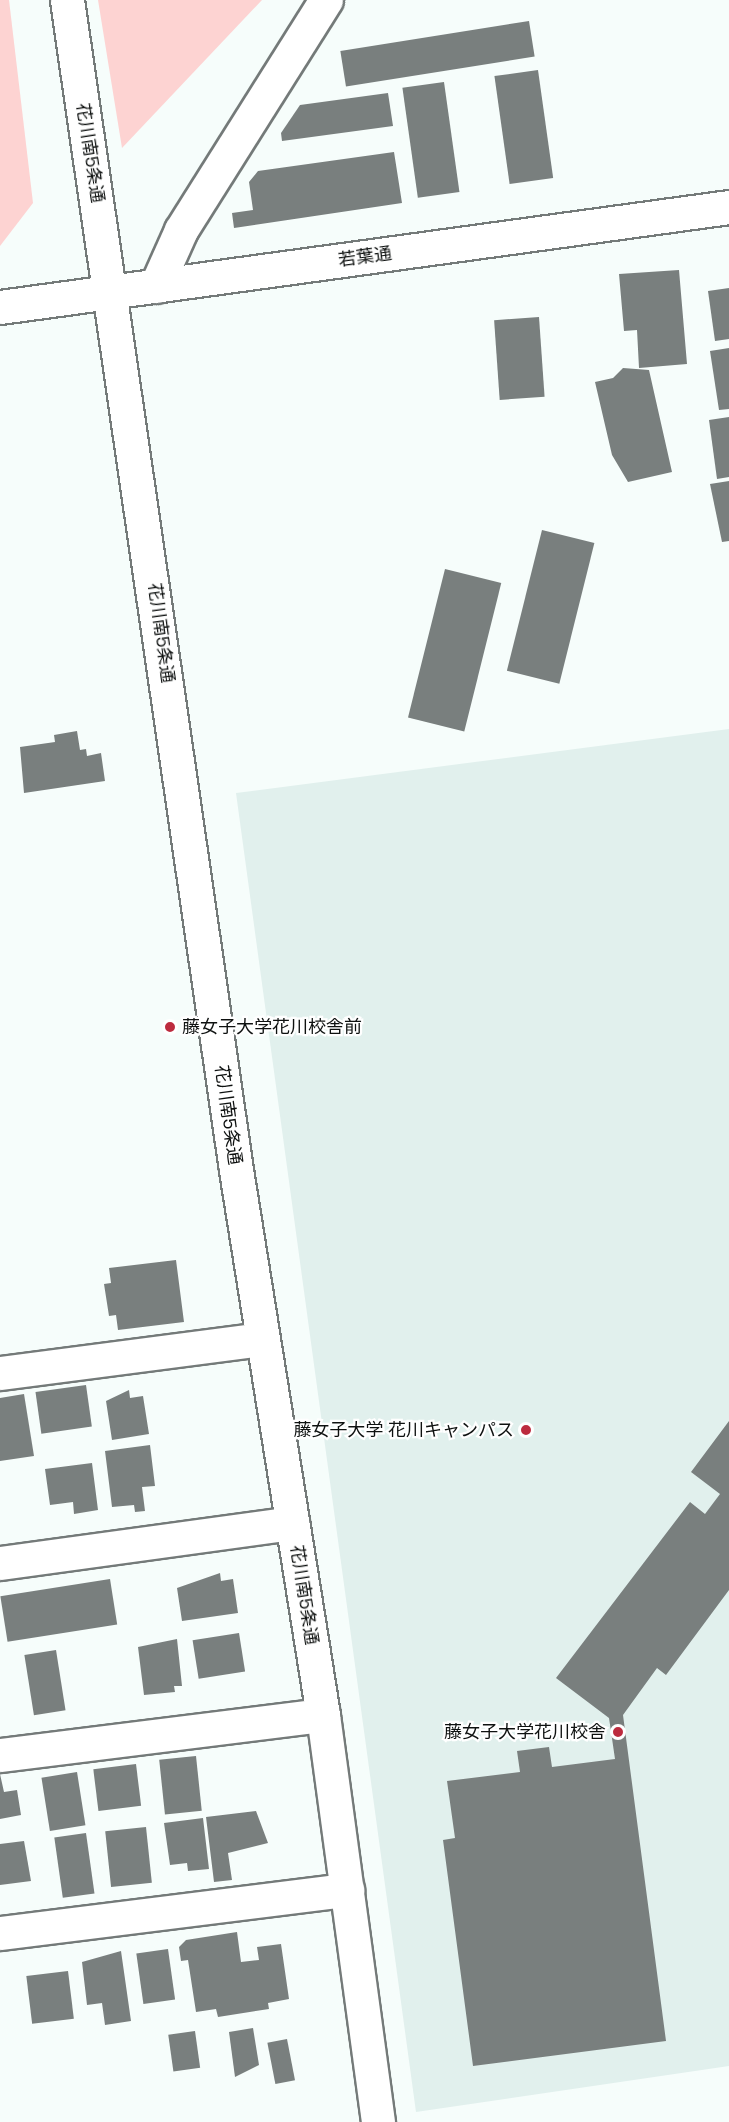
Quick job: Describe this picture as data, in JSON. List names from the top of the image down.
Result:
{
  "streets": {
    "street": ["花川南5条通", "若葉通"]
  },
  "crossings": [
    ["花川南5条通", "若葉通"]
  ],
  "places": ["藤女子大学花川校舎前", "藤女子大学 花川キャンパス", "藤女子大学花川校舎"]
}
